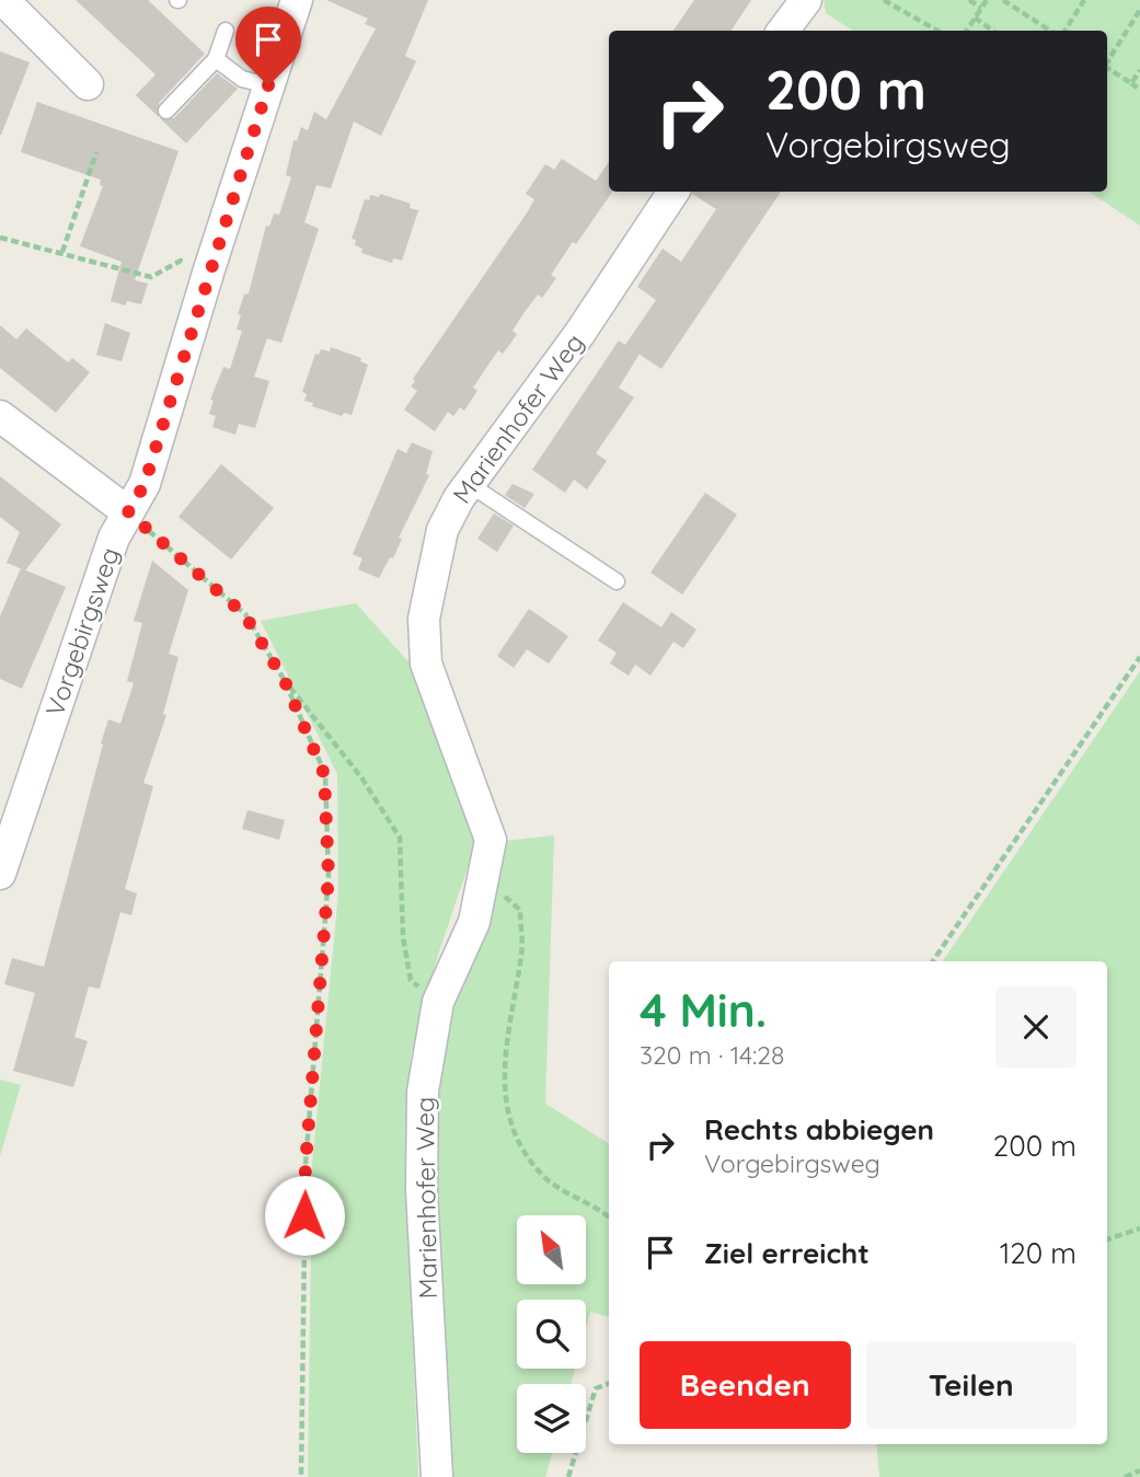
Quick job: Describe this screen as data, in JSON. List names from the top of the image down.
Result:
{
  "streets": {
    "street": ["Marienhofer Weg", "Vorgebirgsweg"]
  },
  "north": "top left",
  "page": {
    "turn": ["200 m", "Vorgebirgsweg"],
    "heading": ["4 Min.", "320 m · 14:28"],
    "list": [
      {
        "name": "Rechts abbiegen",
        "note": "Vorgebirgsweg",
        "value": "200 m"
      },
      {
        "name": "Ziel erreicht",
        "value": "120 m"
      }
    ],
    "buttons": ["Beenden", "Teilen"]
  }
}
